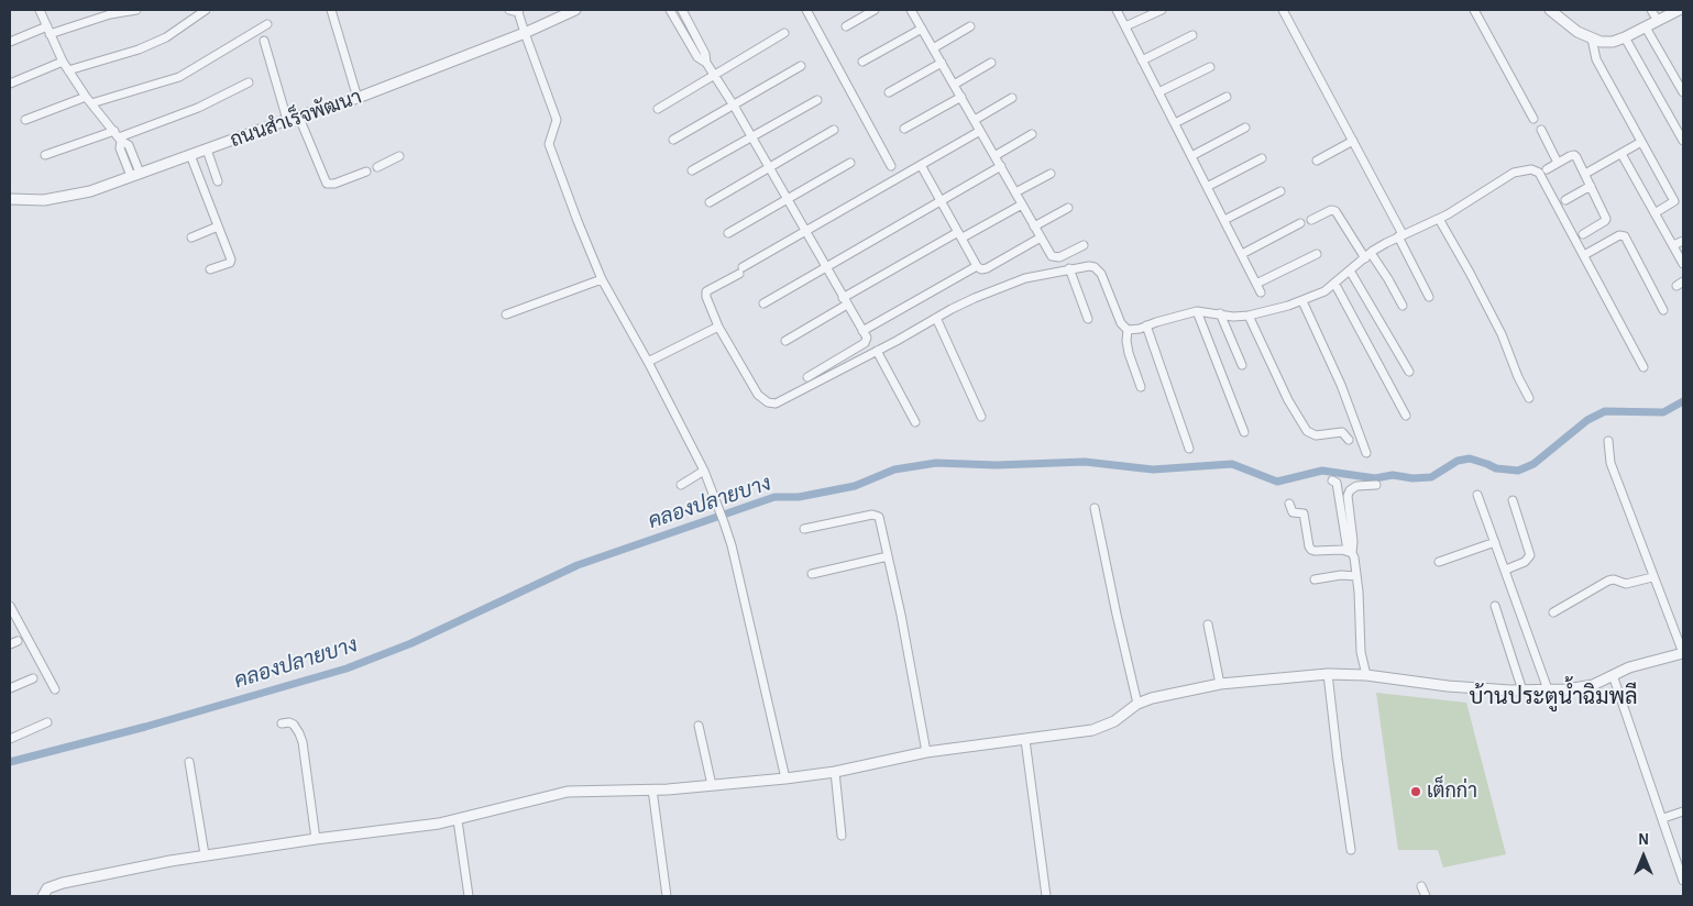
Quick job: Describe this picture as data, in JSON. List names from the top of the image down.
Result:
{
  "streets": {
    "street": ["ถนนสำเร็จพัฒนา"]
  },
  "districts": ["บ้านประตูน้ำฉิมพลี"],
  "water": ["คลองปลายบาง"],
  "places": ["เต็กก่า"],
  "north": "top"
}
